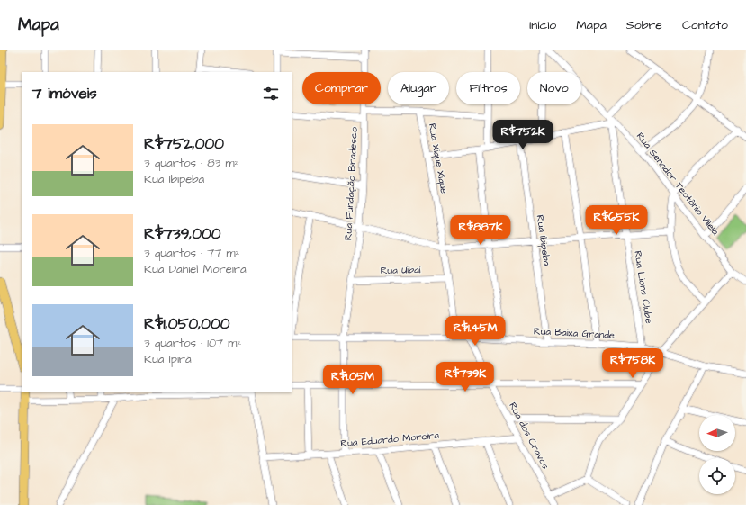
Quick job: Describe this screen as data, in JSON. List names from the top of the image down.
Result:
{
  "streets": {
    "street": [
      "Rua Xique Xique",
      "Rua Fundação Bradesco",
      "Rua Senador Teotônio Vilela",
      "Rua Ibipeba",
      "Rua Uibaí",
      "Rua Lions Clube",
      "Rua Baixa Grande",
      "Rua dos Cravos",
      "Rua Eduardo Moreira"
    ]
  },
  "crossings": [
    ["Rua Xique Xique", "Rua Uibaí"],
    ["Rua Xique Xique", "Rua Baixa Grande"],
    ["Rua Fundação Bradesco", "Rua Uibaí"],
    ["Rua Fundação Bradesco", "Rua Baixa Grande"],
    ["Rua Fundação Bradesco", "Rua Eduardo Moreira"],
    ["Rua Senador Teotônio Vilela", "Rua Lions Clube"],
    ["Rua Ibipeba", "Rua Baixa Grande"],
    ["Rua Lions Clube", "Rua Baixa Grande"],
    ["Rua Baixa Grande", "Rua dos Cravos"],
    ["Rua dos Cravos", "Rua Eduardo Moreira"]
  ],
  "north": "left",
  "page": {
    "header": "Mapa",
    "nav": [
      "Início",
      "Mapa",
      "Sobre",
      "Contato"
    ],
    "chip": [
      "Comprar",
      "Alugar",
      "Filtros",
      "Novo"
    ],
    "heading": "7 imóveis",
    "list": [
      {
        "name": "R$752,000",
        "note": "3 quartos · 83 m² · Rua Ibipeba"
      },
      {
        "name": "R$739,000",
        "note": "3 quartos · 77 m² · Rua Daniel Moreira"
      },
      {
        "name": "R$1,050,000",
        "note": "3 quartos · 107 m² · Rua Ipirá"
      }
    ],
    "price": [
      "R$752K",
      "R$655K",
      "R$887K",
      "R$1.45M",
      "R$758K",
      "R$739K",
      "R$1.05M"
    ]
  }
}
